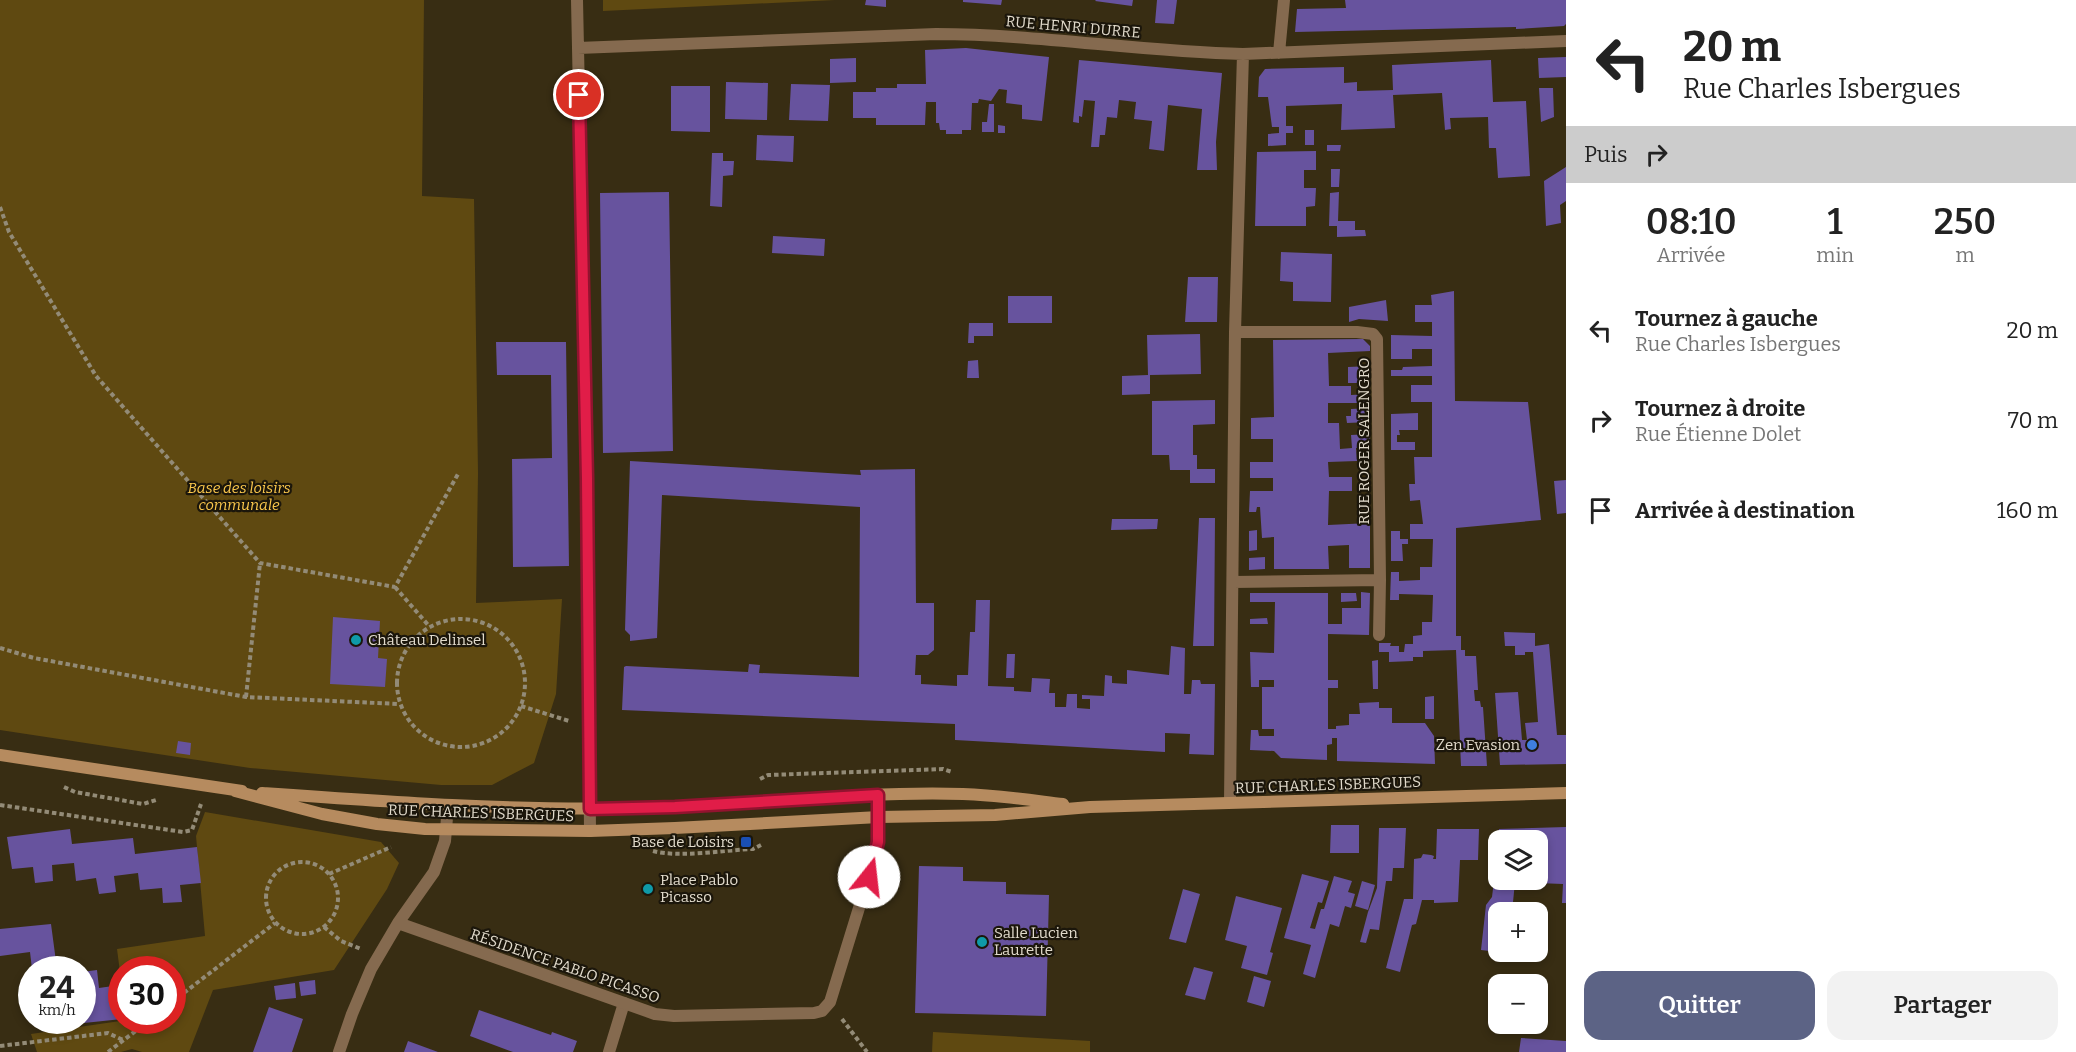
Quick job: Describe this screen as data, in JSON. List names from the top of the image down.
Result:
{
  "streets": {
    "main road": ["RUE CHARLES ISBERGUES"],
    "street": ["RUE HENRI DURRE", "RUE ROGER SALENGRO", "RÉSIDENCE PABLO PICASSO"]
  },
  "parks": ["Base des loisirs communale"],
  "places": {
    "other": [
      "Château Delinsel",
      "Zen Evasion",
      "Place Pablo Picasso",
      "Salle Lucien Laurette"
    ],
    "transit": ["Base de Loisirs"]
  },
  "page": {
    "turn": ["20 m", "Rue Charles Isbergues"],
    "then": "Puis",
    "eta": [
      "08:10",
      "Arrivée",
      "1",
      "min",
      "250",
      "m"
    ],
    "list": [
      {
        "name": "Tournez à gauche",
        "note": "Rue Charles Isbergues",
        "value": "20 m"
      },
      {
        "name": "Tournez à droite",
        "note": "Rue Étienne Dolet",
        "value": "70 m"
      },
      {
        "name": "Arrivée à destination",
        "value": "160 m"
      }
    ],
    "map_buttons": ["+", "−"],
    "speed": "24 km/h",
    "limit": "30",
    "buttons": ["Quitter", "Partager"]
  }
}
